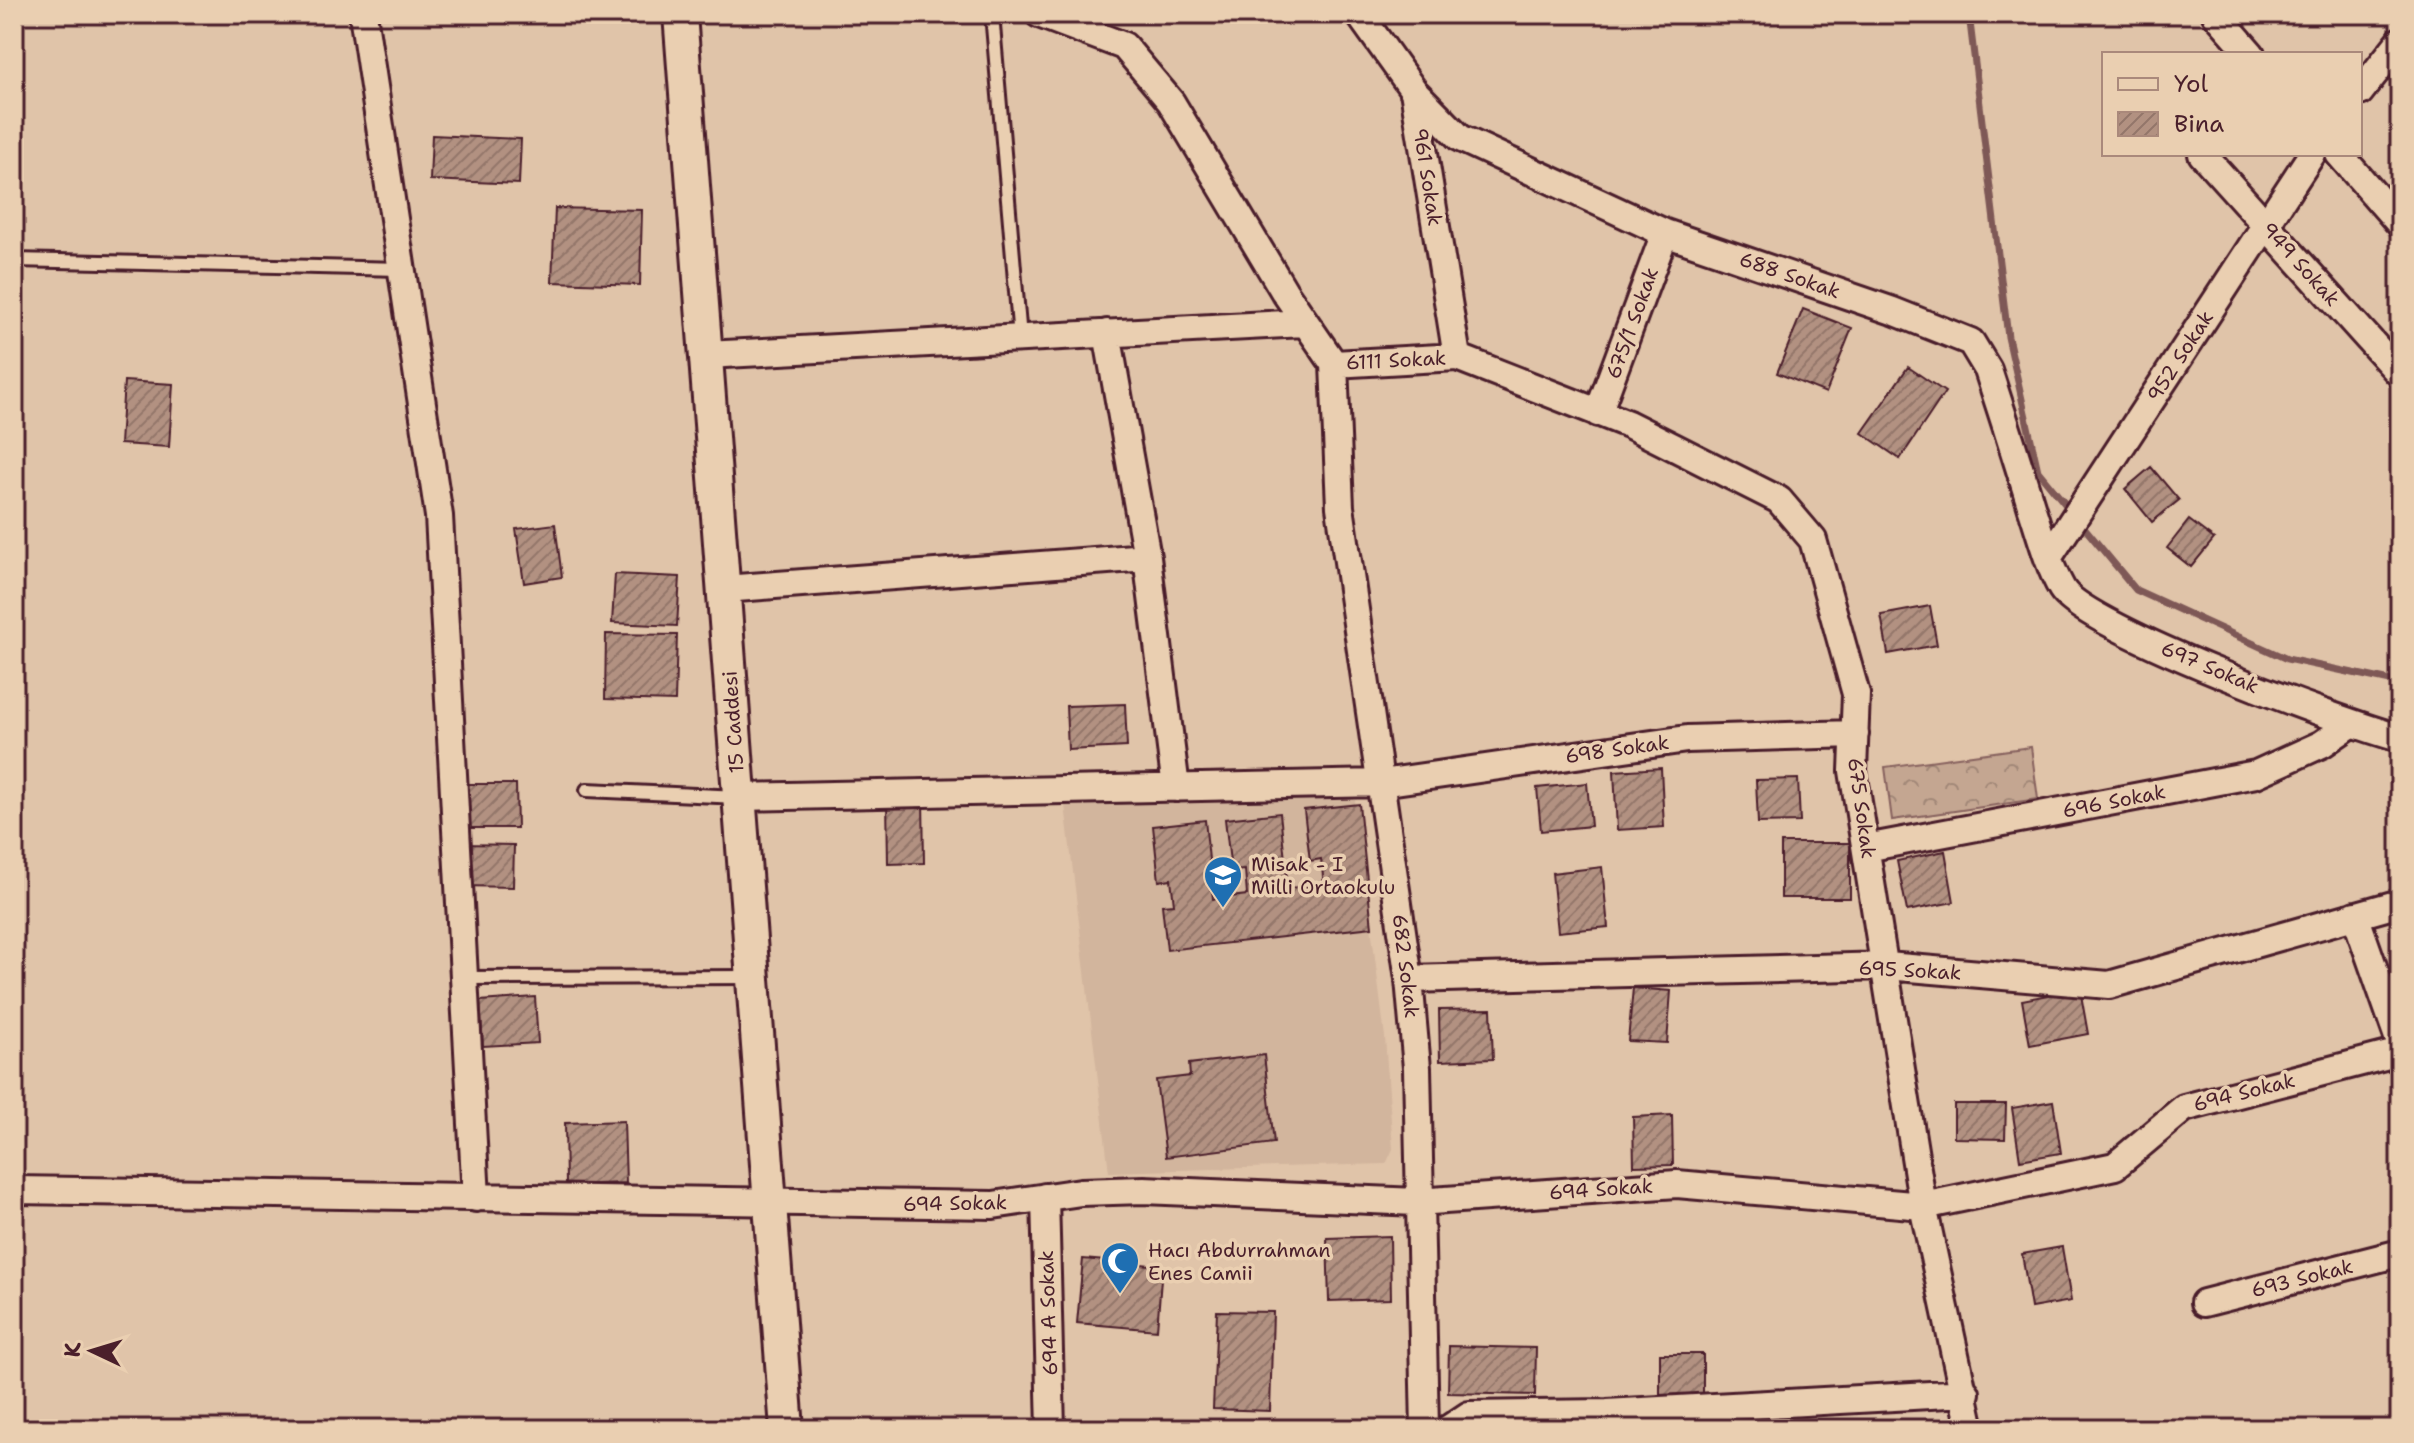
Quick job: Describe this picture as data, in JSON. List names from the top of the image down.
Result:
{
  "streets": {
    "street": [
      "961 Sokak",
      "949 Sokak",
      "688 Sokak",
      "675/1 Sokak",
      "952 Sokak",
      "6111 Sokak",
      "697 Sokak",
      "15 Caddesi",
      "698 Sokak",
      "696 Sokak",
      "675 Sokak",
      "682 Sokak",
      "695 Sokak",
      "694 Sokak",
      "693 Sokak",
      "694 A Sokak"
    ]
  },
  "crossings": [
    ["961 Sokak", "688 Sokak"],
    ["961 Sokak", "6111 Sokak"],
    ["961 Sokak", "675 Sokak"],
    ["949 Sokak", "952 Sokak"],
    ["688 Sokak", "675/1 Sokak"],
    ["688 Sokak", "952 Sokak"],
    ["688 Sokak", "697 Sokak"],
    ["675/1 Sokak", "675 Sokak"],
    ["952 Sokak", "697 Sokak"],
    ["6111 Sokak", "675 Sokak"],
    ["6111 Sokak", "682 Sokak"],
    ["697 Sokak", "696 Sokak"],
    ["15 Caddesi", "698 Sokak"],
    ["15 Caddesi", "694 Sokak"],
    ["698 Sokak", "675 Sokak"],
    ["698 Sokak", "682 Sokak"],
    ["696 Sokak", "675 Sokak"],
    ["675 Sokak", "695 Sokak"],
    ["675 Sokak", "694 Sokak"],
    ["682 Sokak", "695 Sokak"],
    ["682 Sokak", "694 Sokak"],
    ["694 Sokak", "694 A Sokak"]
  ],
  "places": {
    "school or university": ["Misak - I Milli Ortaokulu"],
    "mosque": ["Hacı Abdurrahman Enes Camii"]
  },
  "legend": ["Yol", "Bina"],
  "north": "left"
}
